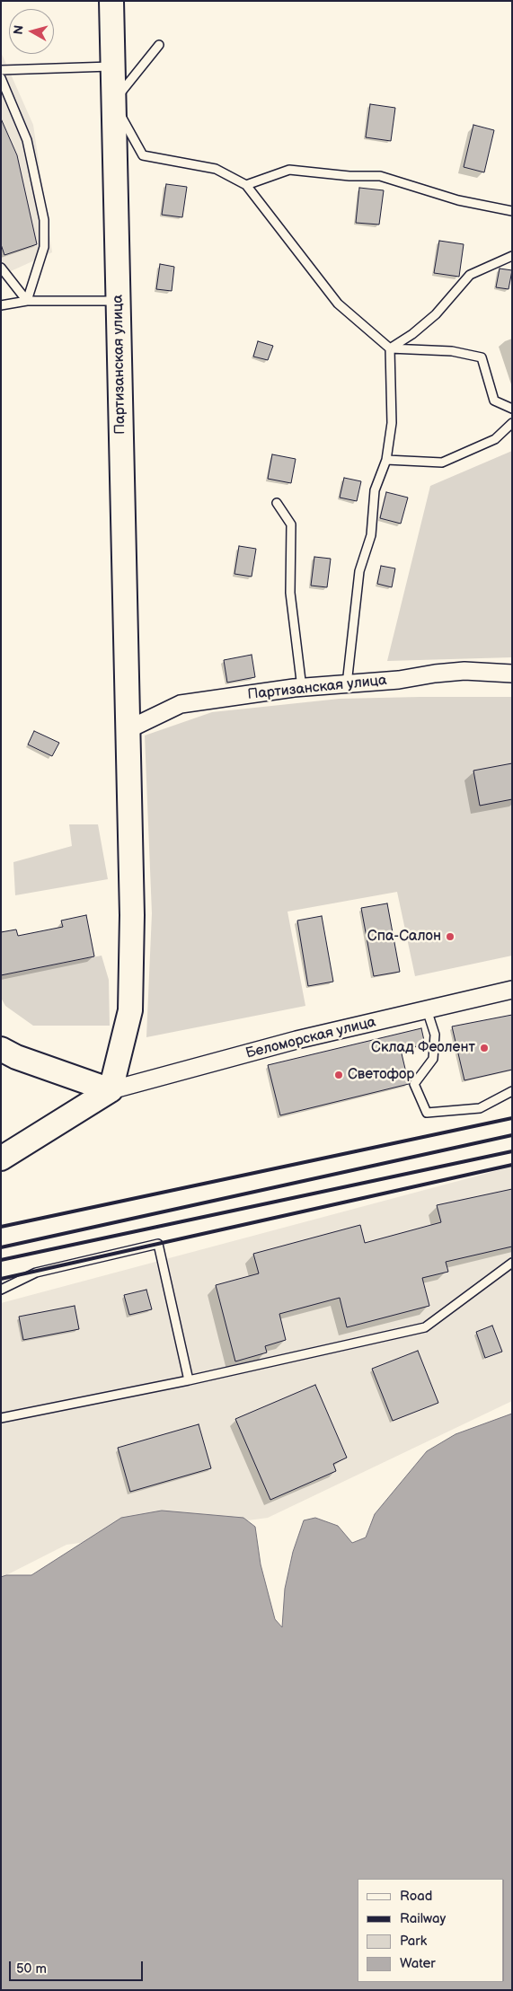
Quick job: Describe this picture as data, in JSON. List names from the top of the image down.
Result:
{
  "streets": {
    "main road": ["Партизанская улица"],
    "street": ["Беломорская улица"]
  },
  "crossings": [
    ["Партизанская улица", "Беломорская улица"]
  ],
  "places": ["Спа-Салон", "Склад Феолент", "Светофор"],
  "legend": [
    "Road",
    "Railway",
    "Park",
    "Water"
  ],
  "scale_bar": "50 m",
  "north": "left"
}
